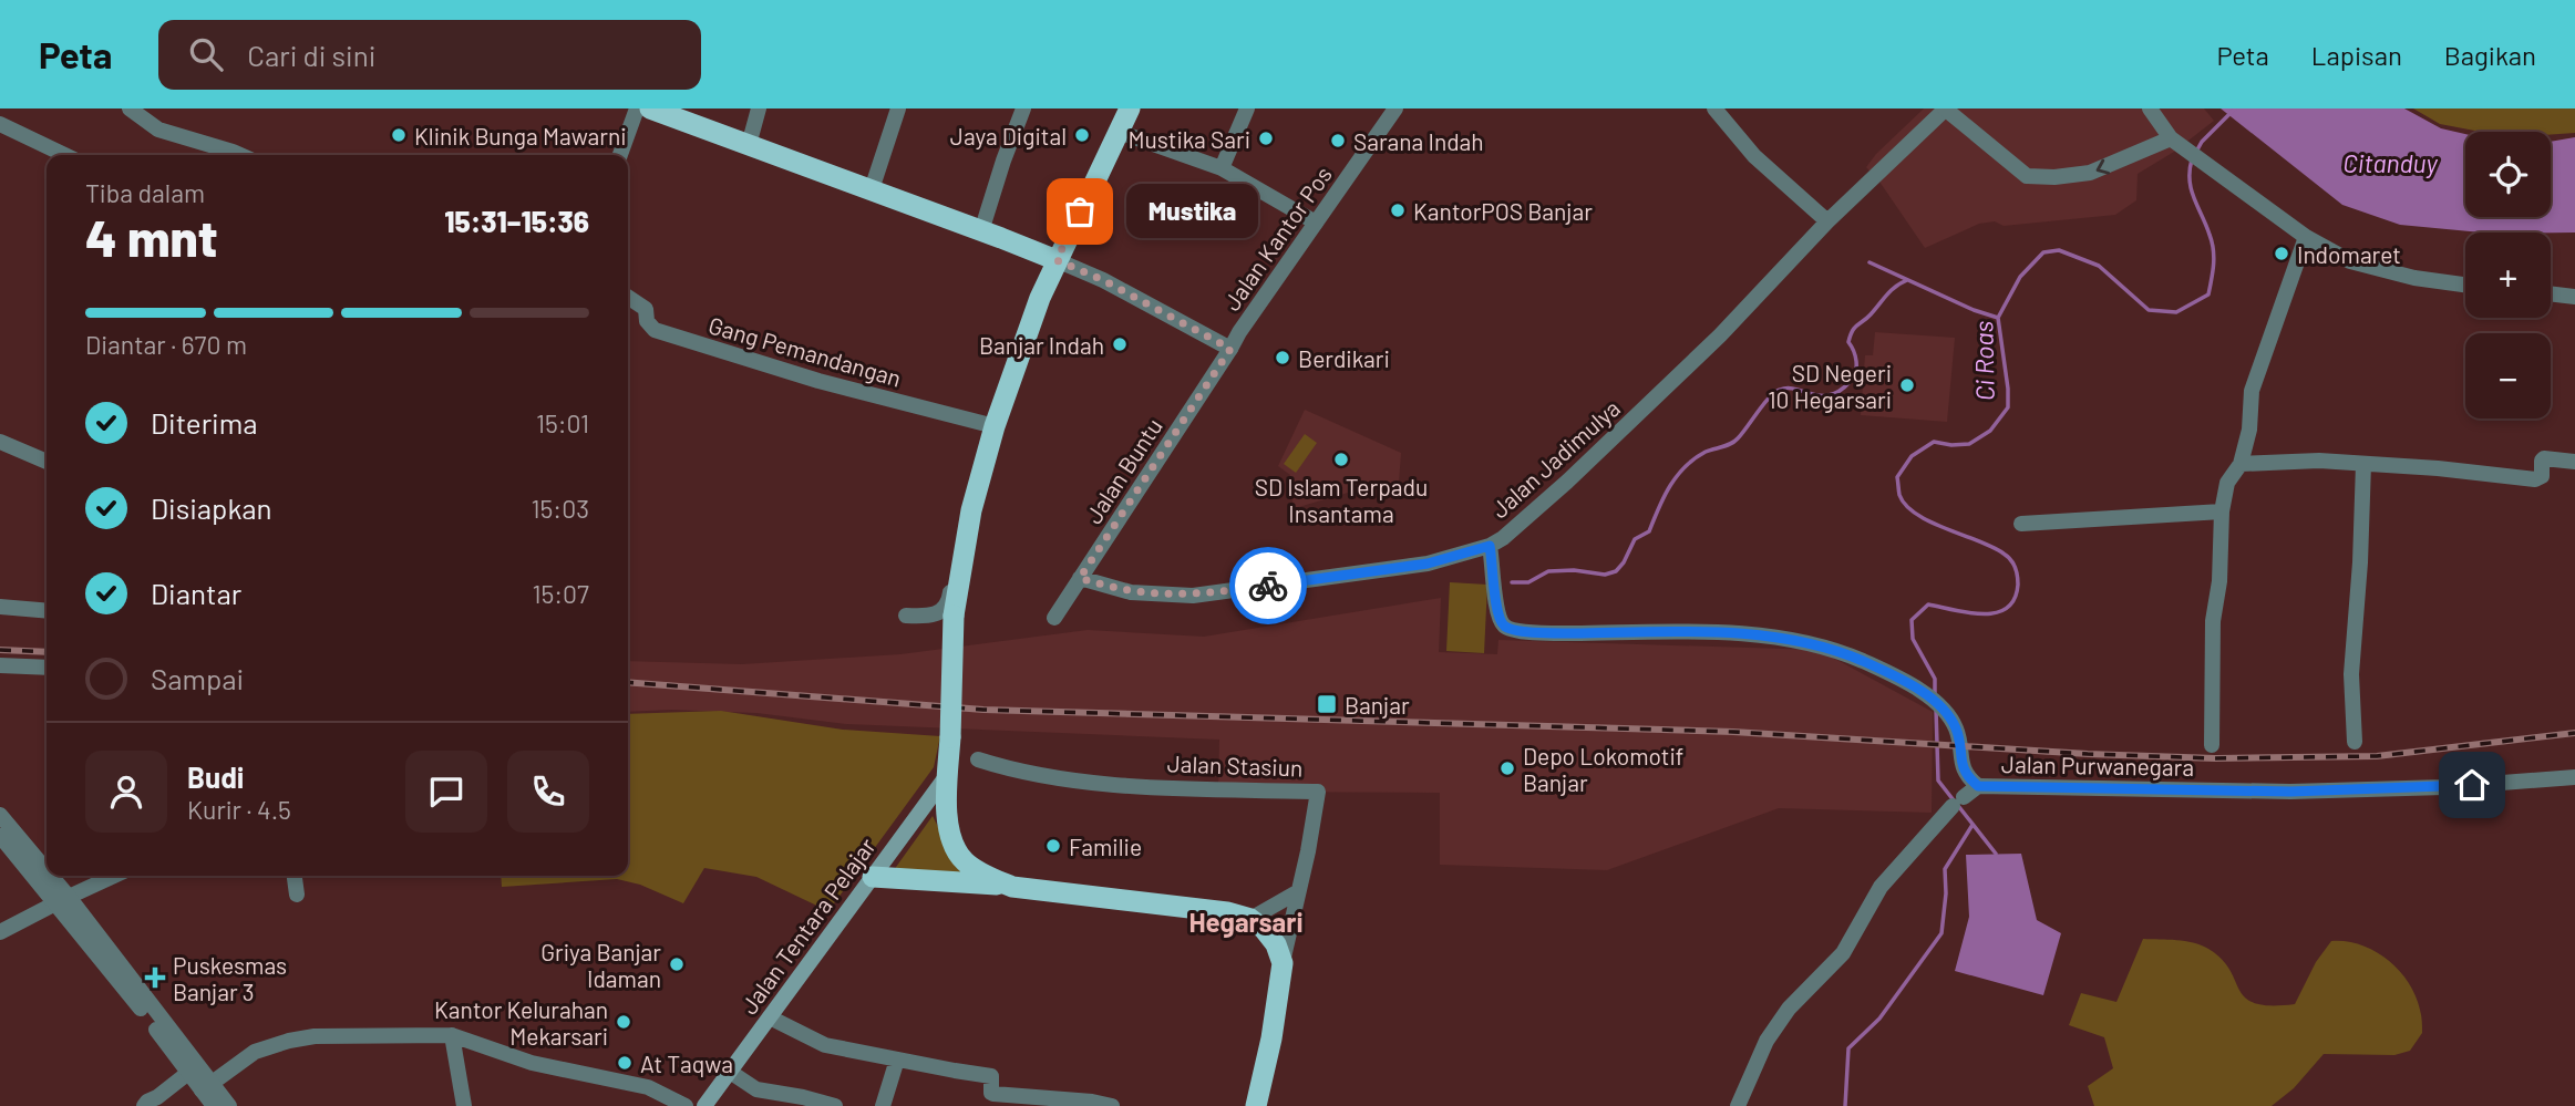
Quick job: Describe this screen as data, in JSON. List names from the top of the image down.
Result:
{
  "streets": {
    "main road": ["Jalan Tentara Pelajar"],
    "street": [
      "Jalan Kantor Pos",
      "Gang Pemandangan",
      "Jalan Jadimulya",
      "Jalan Buntu",
      "Jalan Stasiun",
      "Jalan Purwanegara"
    ]
  },
  "crossings": [
    ["Jalan Kantor Pos", "Jalan Buntu"],
    ["Jalan Jadimulya", "Jalan Buntu"]
  ],
  "districts": ["Hegarsari"],
  "water": ["Citanduy", "Ci Roas"],
  "places": {
    "other": [
      "Klinik Bunga Mawarni",
      "Jaya Digital",
      "Mustika Sari",
      "Sarana Indah",
      "KantorPOS Banjar",
      "Mustika",
      "Indomaret",
      "Banjar Indah",
      "Berdikari",
      "SD Negeri 10 Hegarsari",
      "SD Islam Terpadu Insantama",
      "Depo Lokomotif Banjar",
      "Familie",
      "Griya Banjar Idaman",
      "Kantor Kelurahan Mekarsari",
      "At Taqwa"
    ],
    "transit": ["Banjar"],
    "health": ["Puskesmas Banjar 3"]
  },
  "page": {
    "header": "Peta",
    "search": "Cari di sini",
    "nav": ["Peta", "Lapisan", "Bagikan"],
    "map_buttons": ["+", "−"],
    "heading": ["4 mnt", "Tiba dalam", "15:31–15:36"],
    "panel": ["Budi", "Kurir · 4.5"],
    "bubble": "Mustika",
    "bar": "Diantar · 670 m",
    "list": [
      ["Diterima", "15:01"],
      ["Disiapkan", "15:03"],
      ["Diantar", "15:07"],
      "Sampai"
    ]
  }
}
